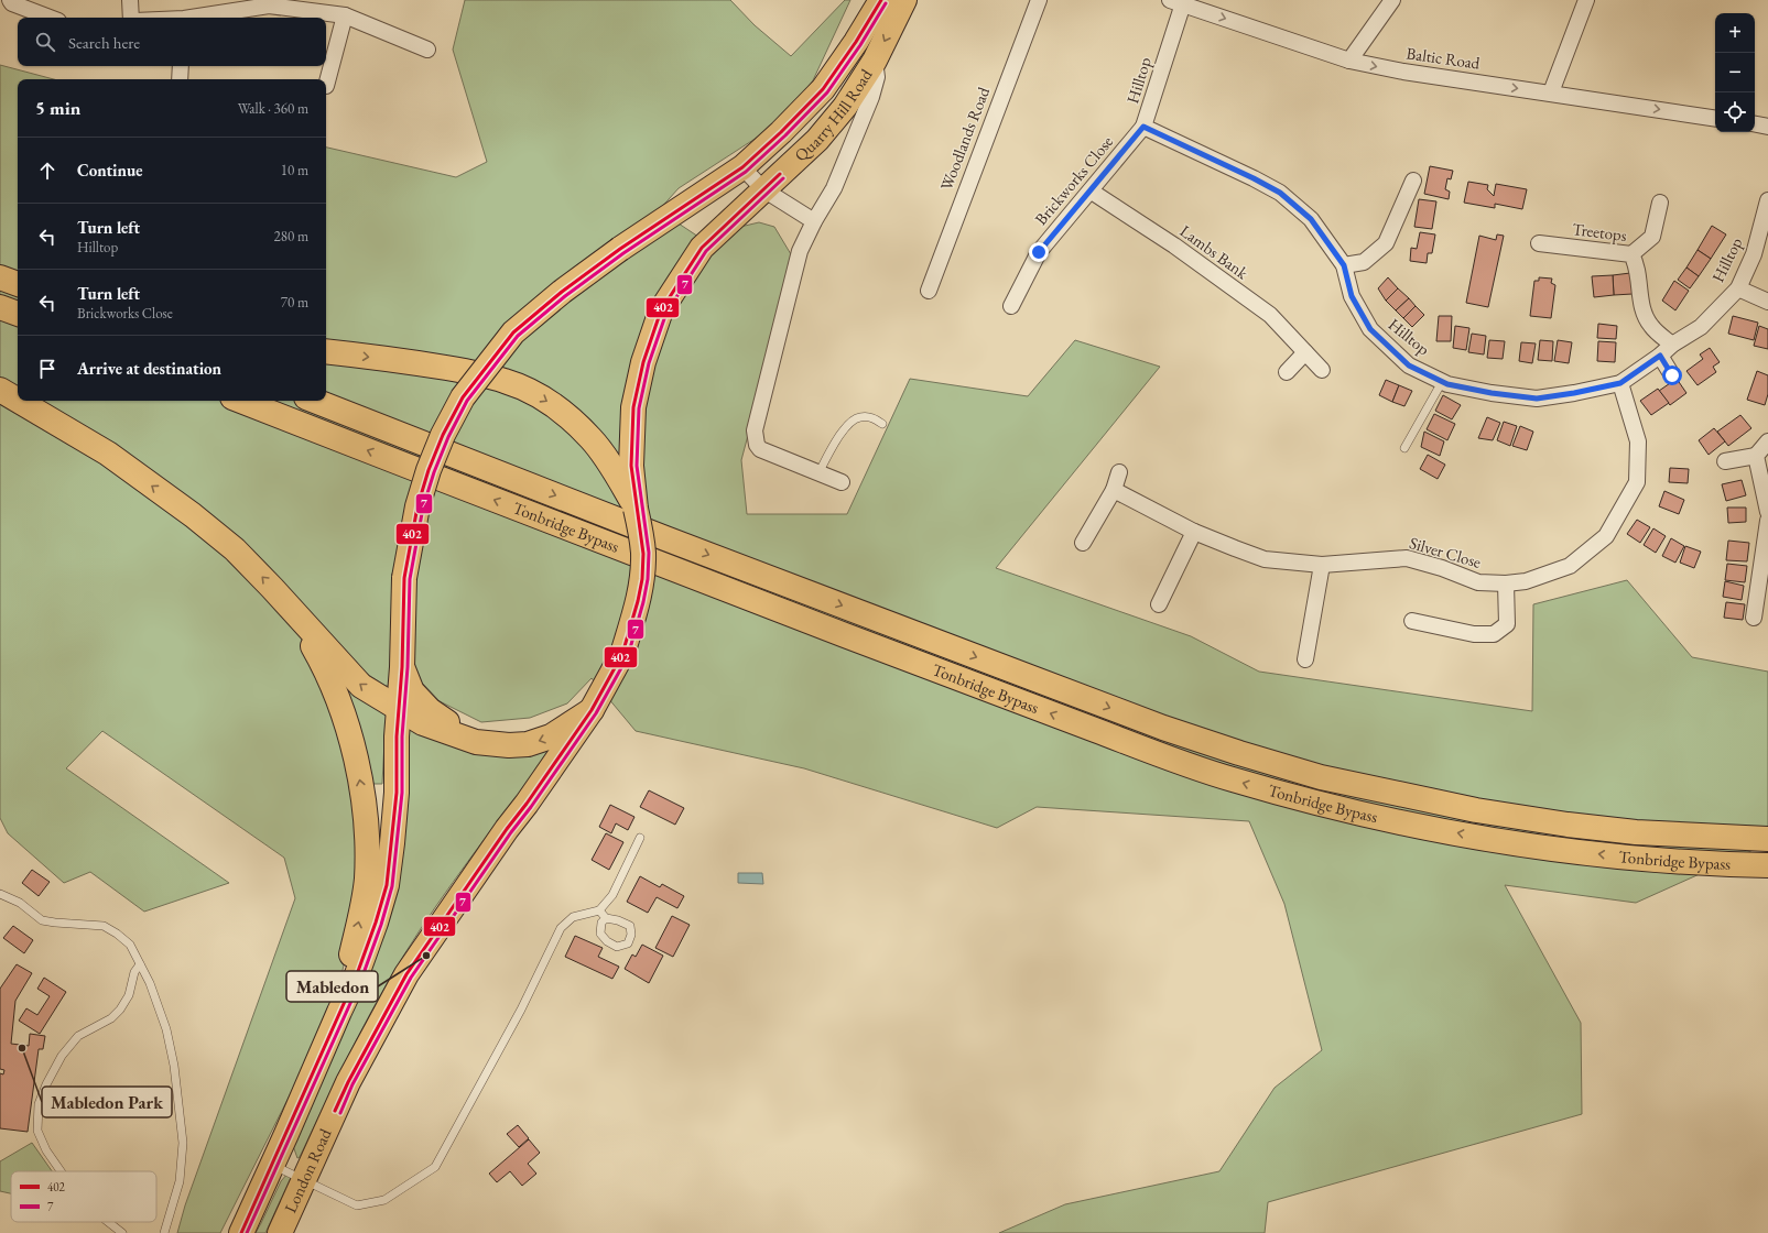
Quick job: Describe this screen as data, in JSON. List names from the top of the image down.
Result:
{
  "streets": {
    "highway": ["Quarry Hill Road", "Tonbridge Bypass", "London Road"],
    "street": [
      "Baltic Road",
      "Hilltop",
      "Woodlands Road",
      "Brickworks Close",
      "Treetops",
      "Lambs Bank",
      "Silver Close"
    ]
  },
  "crossings": [
    ["Baltic Road", "Hilltop"],
    ["Hilltop", "Brickworks Close"],
    ["Hilltop", "Treetops"],
    ["Hilltop", "Silver Close"],
    ["Quarry Hill Road", "London Road"],
    ["Brickworks Close", "Lambs Bank"]
  ],
  "one_way": ["Baltic Road"],
  "places": ["Mabledon", "Mabledon Park"],
  "lines": ["transit line 402", "transit line 7"],
  "legend": ["402", "7"],
  "page": {
    "map_buttons": ["+", "−"],
    "search": "Search here",
    "heading": ["5 min", "Walk · 360 m"],
    "list": [
      ["Continue", "10 m"],
      ["Turn left", "Hilltop", "280 m"],
      ["Turn left", "Brickworks Close", "70 m"],
      "Arrive at destination"
    ]
  }
}
